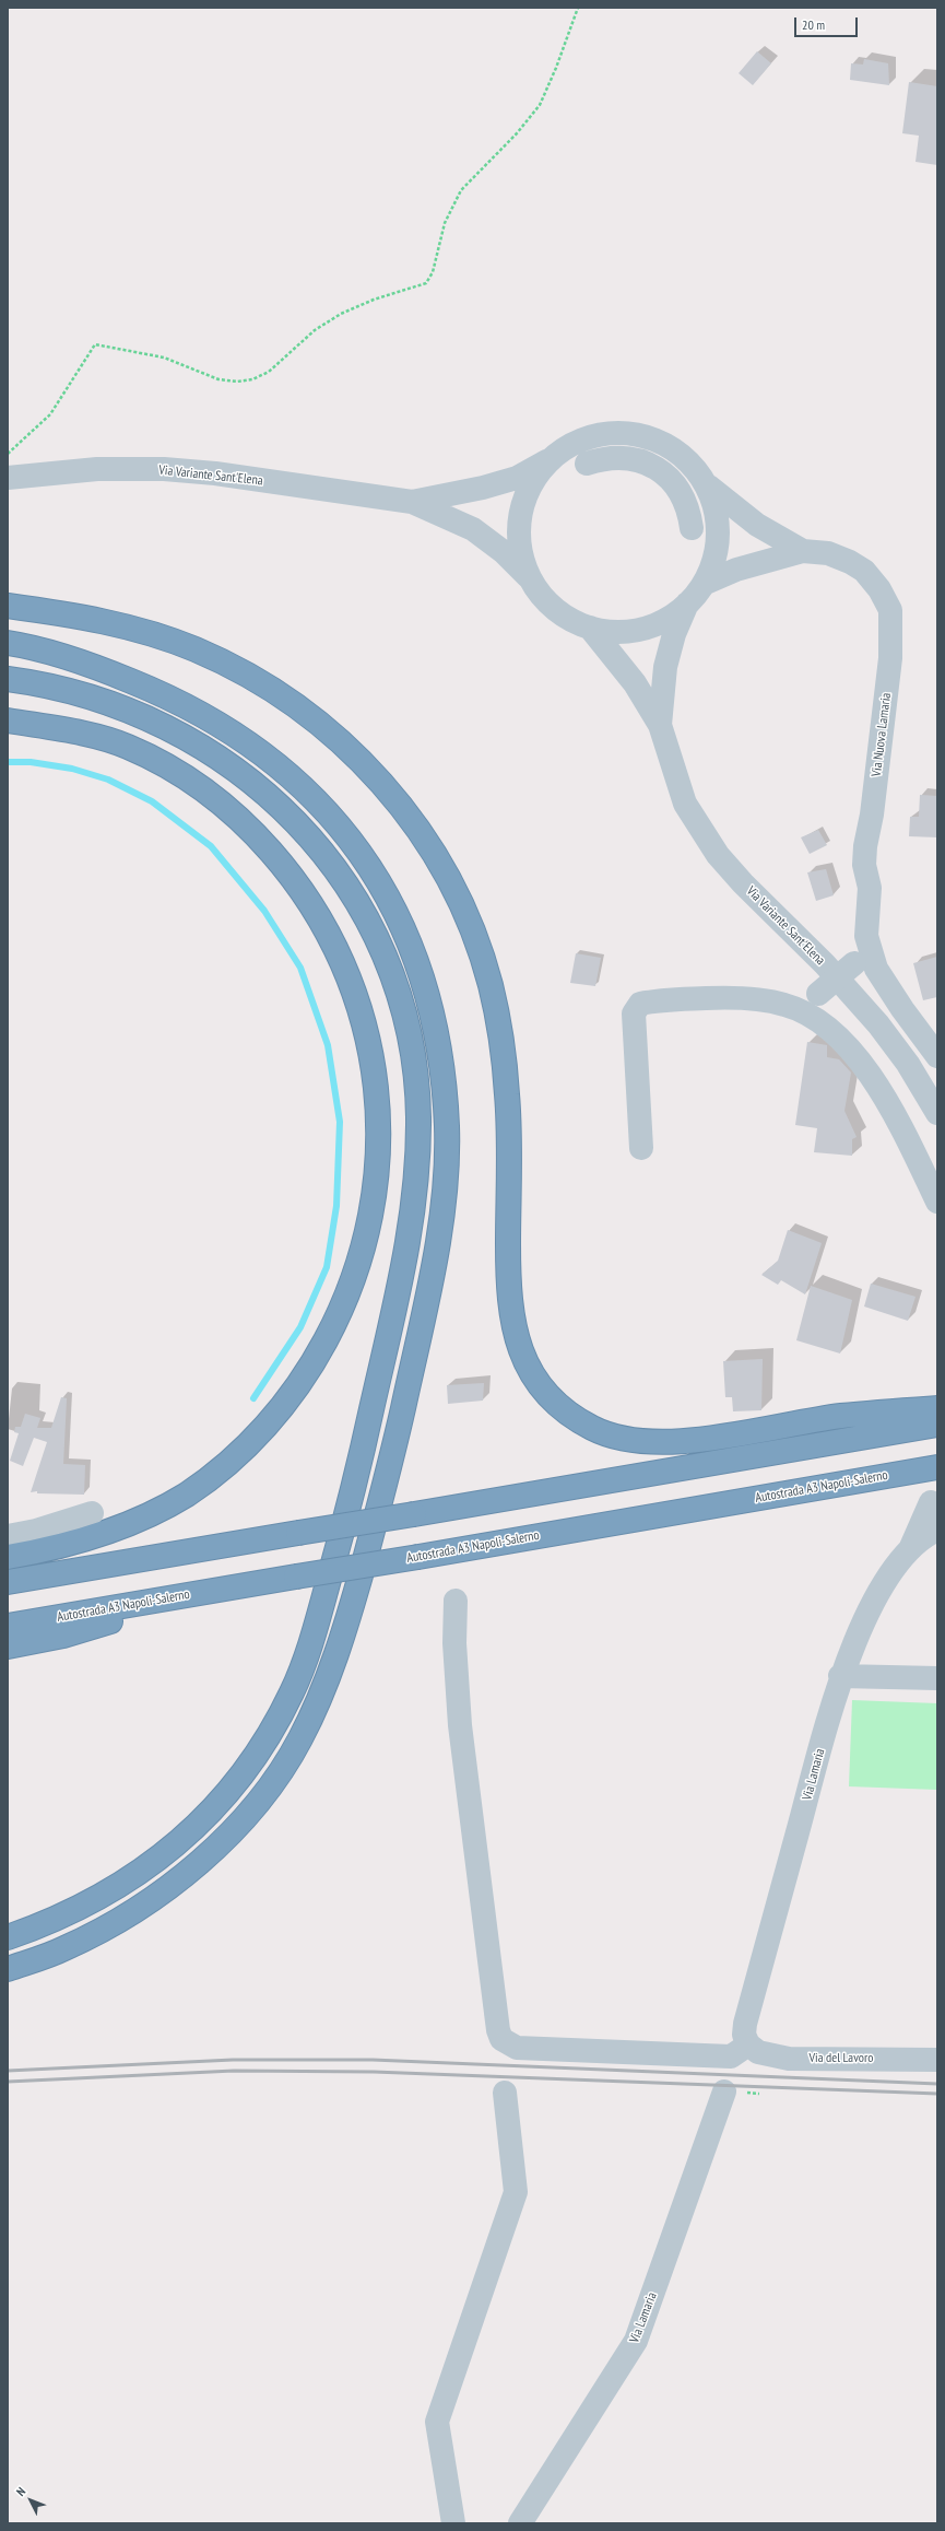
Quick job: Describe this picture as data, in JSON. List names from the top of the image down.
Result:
{
  "streets": {
    "highway": ["Autostrada A3 Napoli-Salerno"],
    "street": [
      "Via Variante Sant'Elena",
      "Via Nuova Lamaria",
      "Via Lamaria",
      "Via del Lavoro"
    ]
  },
  "crossings": [
    ["Via Lamaria", "Via del Lavoro"]
  ],
  "scale_bar": "20 m",
  "north": "top left"
}
